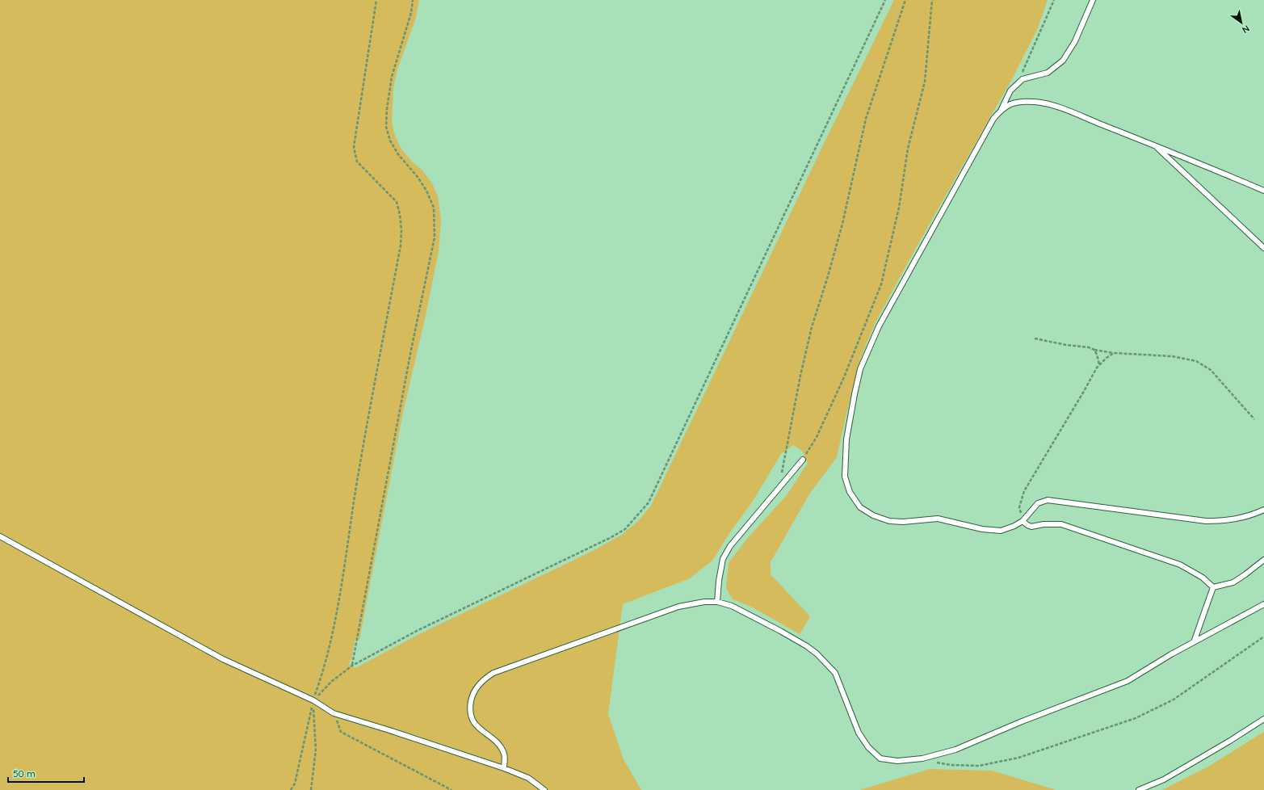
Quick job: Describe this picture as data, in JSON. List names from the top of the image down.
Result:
{
  "scale_bar": "50 m",
  "north": "bottom right"
}
